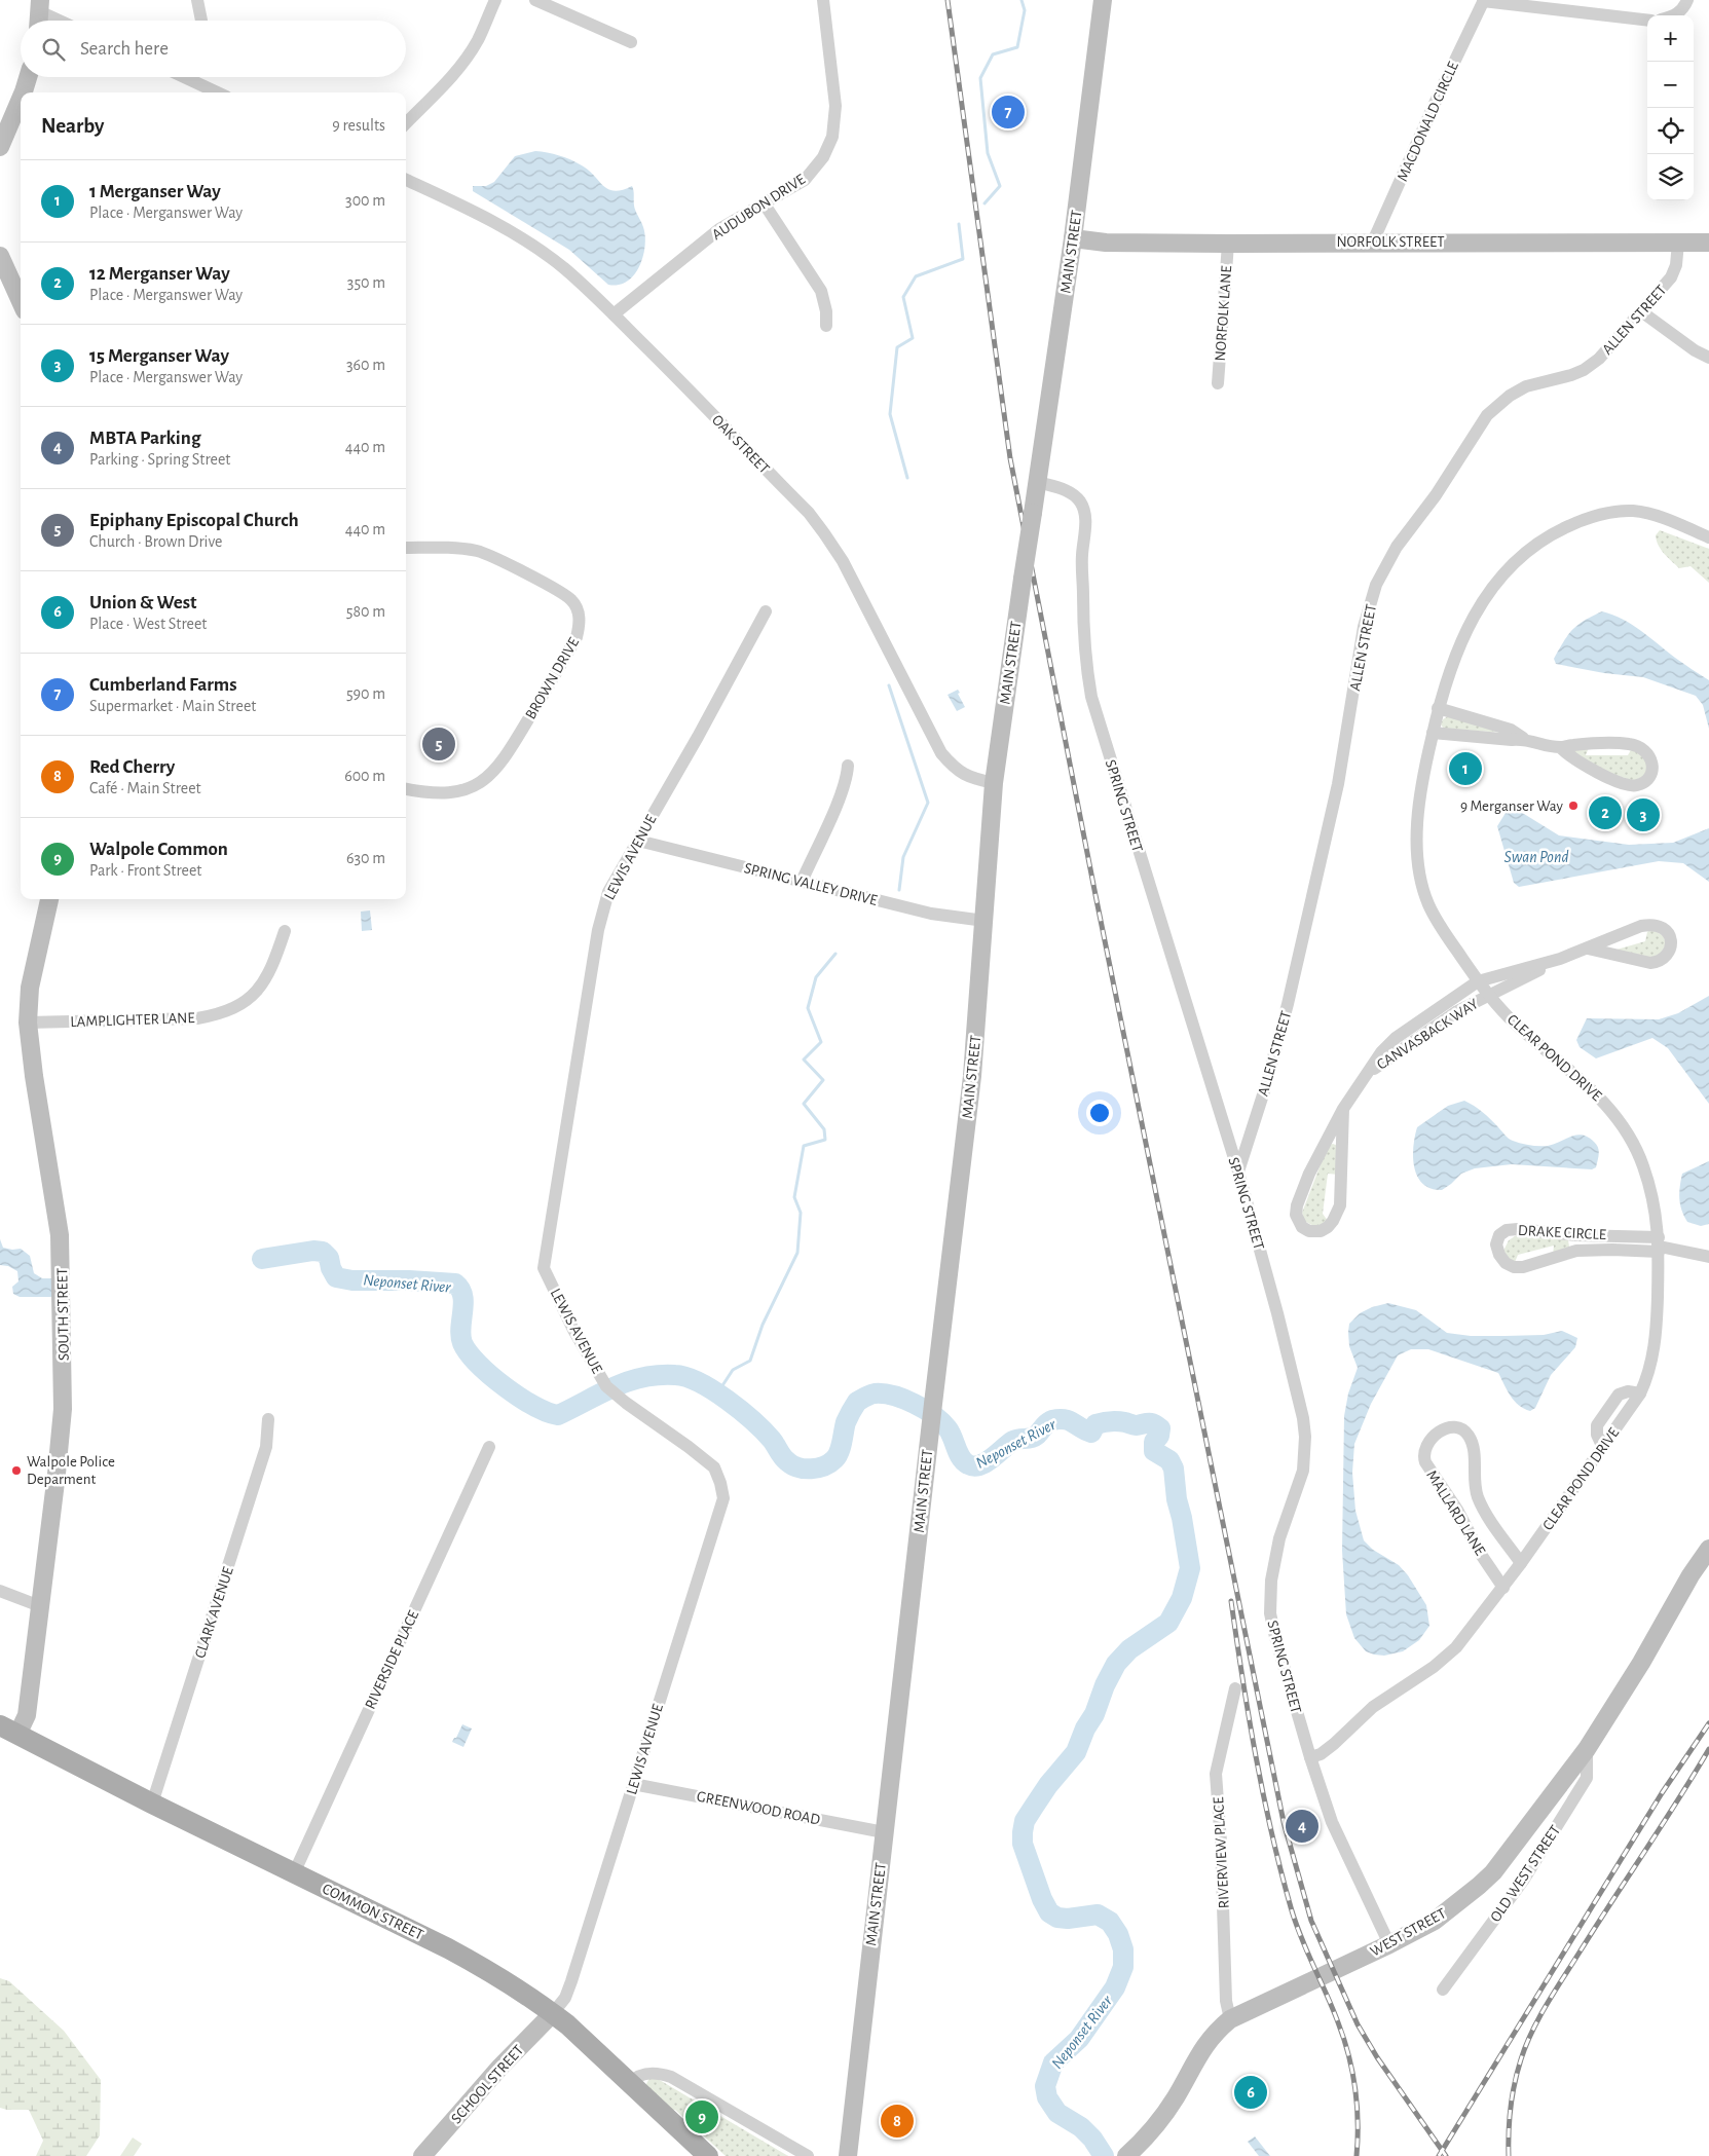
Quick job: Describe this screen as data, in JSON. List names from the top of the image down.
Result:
{
  "streets": {
    "main road": [
      "NORFOLK STREET",
      "MAIN STREET",
      "SOUTH STREET",
      "COMMON STREET",
      "WEST STREET",
      "SCHOOL STREET"
    ],
    "street": [
      "MACDONALD CIRCLE",
      "AUDUBON DRIVE",
      "NORFOLK LANE",
      "ALLEN STREET",
      "OAK STREET",
      "BROWN DRIVE",
      "SPRING STREET",
      "LEWIS AVENUE",
      "SPRING VALLEY DRIVE",
      "LAMPLIGHTER LANE",
      "CANVASBACK WAY",
      "CLEAR POND DRIVE",
      "DRAKE CIRCLE",
      "MALLARD LANE",
      "CLARK AVENUE",
      "RIVERSIDE PLACE",
      "GREENWOOD ROAD",
      "RIVERVIEW PLACE",
      "OLD WEST STREET"
    ]
  },
  "crossings": [
    ["MACDONALD CIRCLE", "NORFOLK STREET"],
    ["AUDUBON DRIVE", "OAK STREET"],
    ["NORFOLK STREET", "MAIN STREET"],
    ["NORFOLK STREET", "NORFOLK LANE"],
    ["NORFOLK STREET", "ALLEN STREET"],
    ["MAIN STREET", "OAK STREET"],
    ["MAIN STREET", "SPRING STREET"],
    ["MAIN STREET", "SPRING VALLEY DRIVE"],
    ["MAIN STREET", "GREENWOOD ROAD"],
    ["ALLEN STREET", "SPRING STREET"],
    ["SPRING STREET", "CLEAR POND DRIVE"],
    ["SPRING STREET", "WEST STREET"],
    ["LEWIS AVENUE", "SPRING VALLEY DRIVE"],
    ["LEWIS AVENUE", "GREENWOOD ROAD"],
    ["LEWIS AVENUE", "COMMON STREET"],
    ["LEWIS AVENUE", "SCHOOL STREET"],
    ["LAMPLIGHTER LANE", "SOUTH STREET"],
    ["CANVASBACK WAY", "CLEAR POND DRIVE"],
    ["CLEAR POND DRIVE", "DRAKE CIRCLE"],
    ["CLEAR POND DRIVE", "MALLARD LANE"],
    ["SOUTH STREET", "COMMON STREET"],
    ["CLARK AVENUE", "COMMON STREET"],
    ["RIVERSIDE PLACE", "COMMON STREET"],
    ["RIVERVIEW PLACE", "WEST STREET"],
    ["OLD WEST STREET", "WEST STREET"],
    ["COMMON STREET", "SCHOOL STREET"]
  ],
  "water": ["Swan Pond", "Neponset River"],
  "places": ["9 Merganser Way", "Walpole Police Deparment"],
  "page": {
    "map_buttons": ["+", "−"],
    "search": "Search here",
    "heading": ["Nearby", "9 results"],
    "pins": [
      "7",
      "5",
      "1",
      "2",
      "3",
      "4",
      "6",
      "9",
      "8"
    ],
    "list": [
      {
        "mark": "1",
        "name": "1 Merganser Way",
        "note": "Place · Merganswer Way",
        "value": "300 m"
      },
      {
        "mark": "2",
        "name": "12 Merganser Way",
        "note": "Place · Merganswer Way",
        "value": "350 m"
      },
      {
        "mark": "3",
        "name": "15 Merganser Way",
        "note": "Place · Merganswer Way",
        "value": "360 m"
      },
      {
        "mark": "4",
        "name": "MBTA Parking",
        "note": "Parking · Spring Street",
        "value": "440 m"
      },
      {
        "mark": "5",
        "name": "Epiphany Episcopal Church",
        "note": "Church · Brown Drive",
        "value": "440 m"
      },
      {
        "mark": "6",
        "name": "Union & West",
        "note": "Place · West Street",
        "value": "580 m"
      },
      {
        "mark": "7",
        "name": "Cumberland Farms",
        "note": "Supermarket · Main Street",
        "value": "590 m"
      },
      {
        "mark": "8",
        "name": "Red Cherry",
        "note": "Café · Main Street",
        "value": "600 m"
      },
      {
        "mark": "9",
        "name": "Walpole Common",
        "note": "Park · Front Street",
        "value": "630 m"
      }
    ]
  }
}
